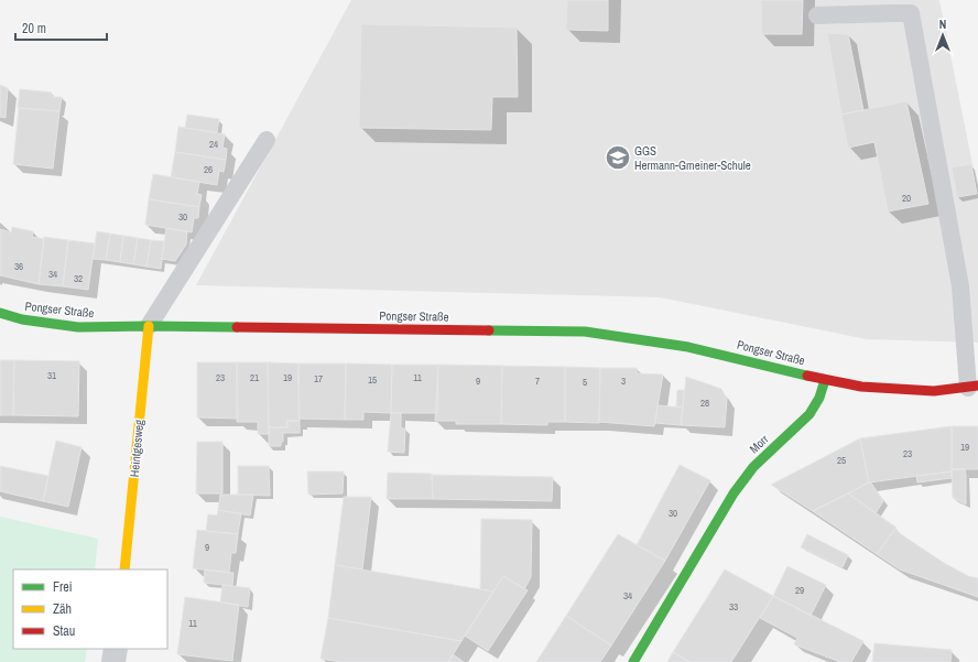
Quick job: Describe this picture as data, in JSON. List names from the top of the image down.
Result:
{
  "streets": {
    "main road": ["Pongser Straße", "Morr", "Heintgesweg"]
  },
  "crossings": [
    ["Pongser Straße", "Morr"],
    ["Pongser Straße", "Heintgesweg"]
  ],
  "places": {
    "school or university": ["GGS Hermann-Gmeiner-Schule"]
  },
  "house_numbers": [
    "24",
    "26",
    "20",
    "30",
    "36",
    "34",
    "32",
    "31",
    "23",
    "21",
    "19",
    "11",
    "17",
    "15",
    "9",
    "7",
    "3",
    "5",
    "28",
    "19",
    "23",
    "25",
    "30",
    "9",
    "29",
    "34",
    "33",
    "11"
  ],
  "legend": ["Frei", "Zäh", "Stau"],
  "scale_bar": "20 m",
  "north": "top"
}
